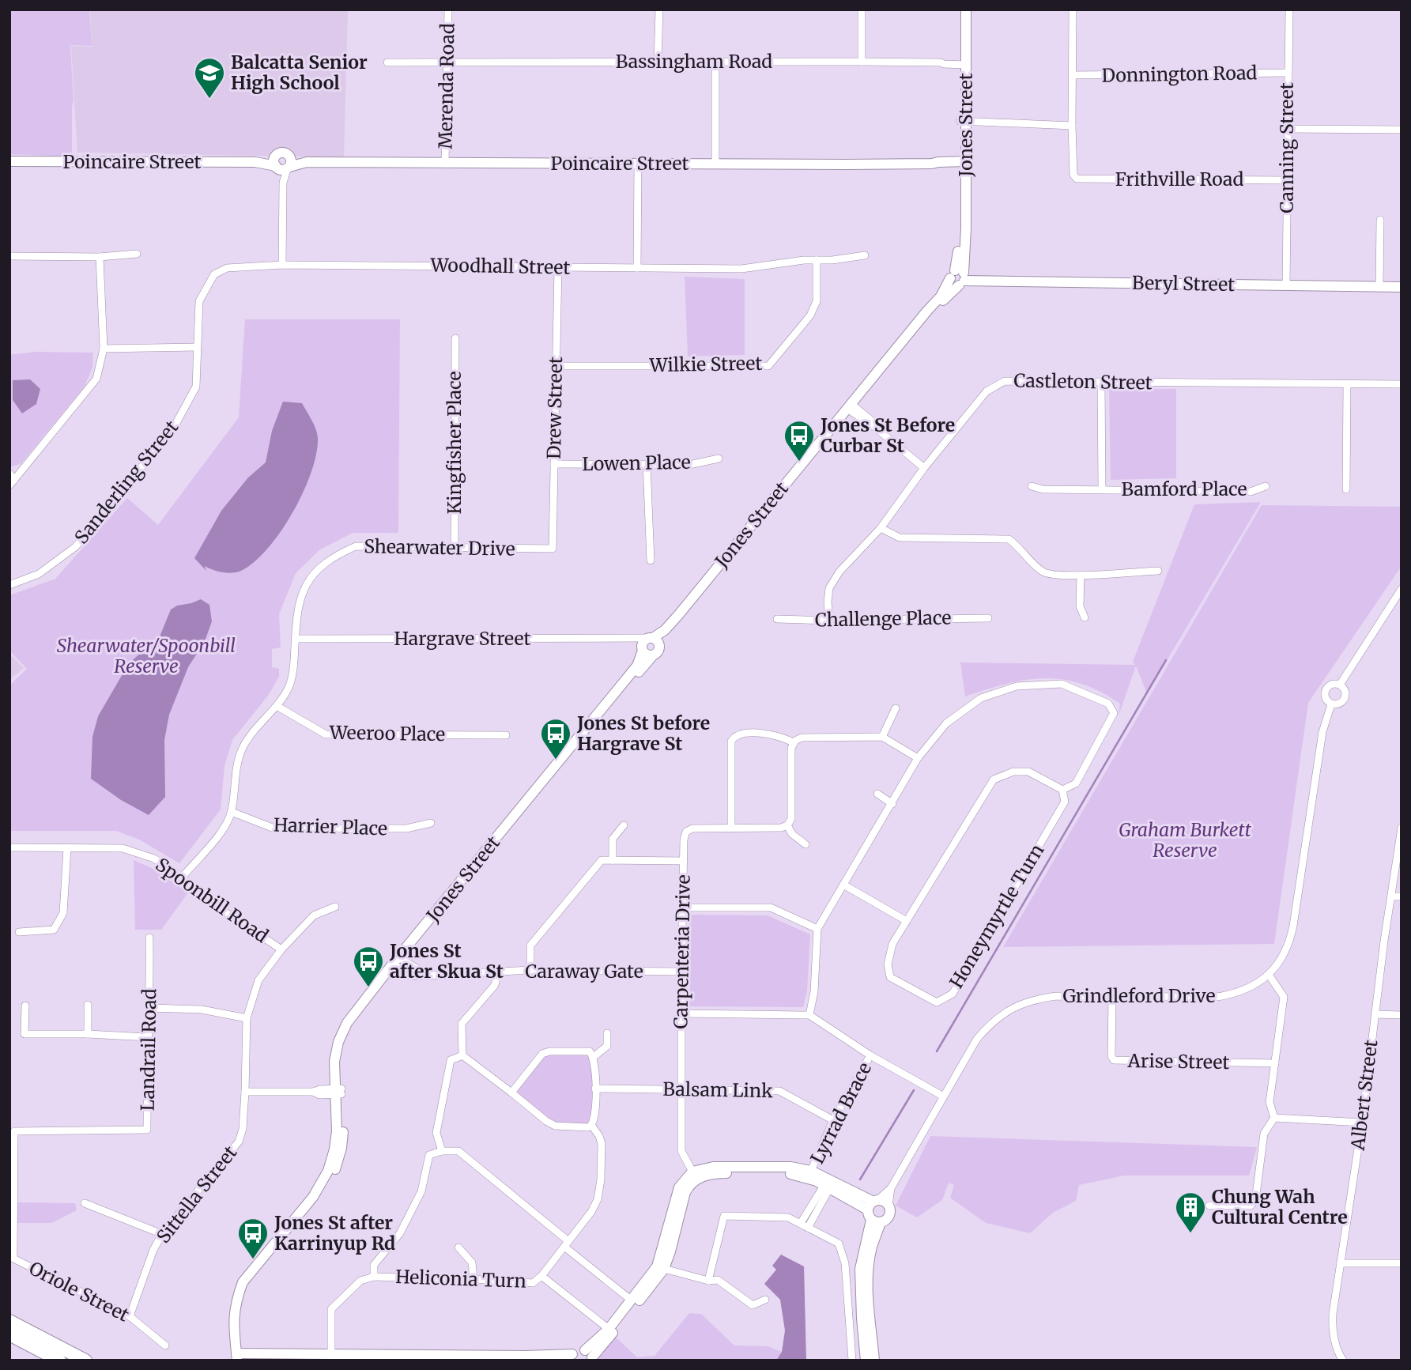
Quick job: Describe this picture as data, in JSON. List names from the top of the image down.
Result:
{
  "streets": {
    "street": [
      "Bassingham Road",
      "Donnington Road",
      "Merenda Road",
      "Jones Street",
      "Canning Street",
      "Poincaire Street",
      "Frithville Road",
      "Woodhall Street",
      "Beryl Street",
      "Wilkie Street",
      "Castleton Street",
      "Drew Street",
      "Kingfisher Place",
      "Lowen Place",
      "Sanderling Street",
      "Bamford Place",
      "Shearwater Drive",
      "Challenge Place",
      "Hargrave Street",
      "Weeroo Place",
      "Harrier Place",
      "Spoonbill Road",
      "Honeymyrtle Turn",
      "Carpenteria Drive",
      "Caraway Gate",
      "Grindleford Drive",
      "Landrail Road",
      "Arise Street",
      "Balsam Link",
      "Albert Street",
      "Lyrrad Brace",
      "Sittella Street",
      "Heliconia Turn",
      "Oriole Street"
    ]
  },
  "crossings": [
    ["Bassingham Road", "Merenda Road"],
    ["Bassingham Road", "Jones Street"],
    ["Donnington Road", "Canning Street"],
    ["Merenda Road", "Poincaire Street"],
    ["Jones Street", "Poincaire Street"],
    ["Jones Street", "Beryl Street"],
    ["Jones Street", "Hargrave Street"],
    ["Jones Street", "Caraway Gate"],
    ["Canning Street", "Frithville Road"],
    ["Canning Street", "Beryl Street"],
    ["Woodhall Street", "Wilkie Street"],
    ["Woodhall Street", "Drew Street"],
    ["Woodhall Street", "Sanderling Street"],
    ["Wilkie Street", "Drew Street"],
    ["Castleton Street", "Bamford Place"],
    ["Castleton Street", "Challenge Place"],
    ["Drew Street", "Lowen Place"],
    ["Drew Street", "Shearwater Drive"],
    ["Kingfisher Place", "Shearwater Drive"],
    ["Shearwater Drive", "Hargrave Street"],
    ["Shearwater Drive", "Weeroo Place"],
    ["Shearwater Drive", "Harrier Place"],
    ["Shearwater Drive", "Spoonbill Road"],
    ["Spoonbill Road", "Sittella Street"],
    ["Carpenteria Drive", "Caraway Gate"],
    ["Carpenteria Drive", "Balsam Link"],
    ["Grindleford Drive", "Arise Street"],
    ["Landrail Road", "Oriole Street"],
    ["Balsam Link", "Lyrrad Brace"],
    ["Balsam Link", "Heliconia Turn"],
    ["Sittella Street", "Oriole Street"]
  ],
  "parks": ["Shearwater/Spoonbill Reserve", "Graham Burkett Reserve"],
  "places": {
    "school or university": ["Balcatta Senior High School"],
    "bus stop": [
      "Jones St Before Curbar St",
      "Jones St before Hargrave St",
      "Jones St after Skua St",
      "Jones St after Karrinyup Rd"
    ],
    "building": ["Chung Wah Cultural Centre"]
  }
}
